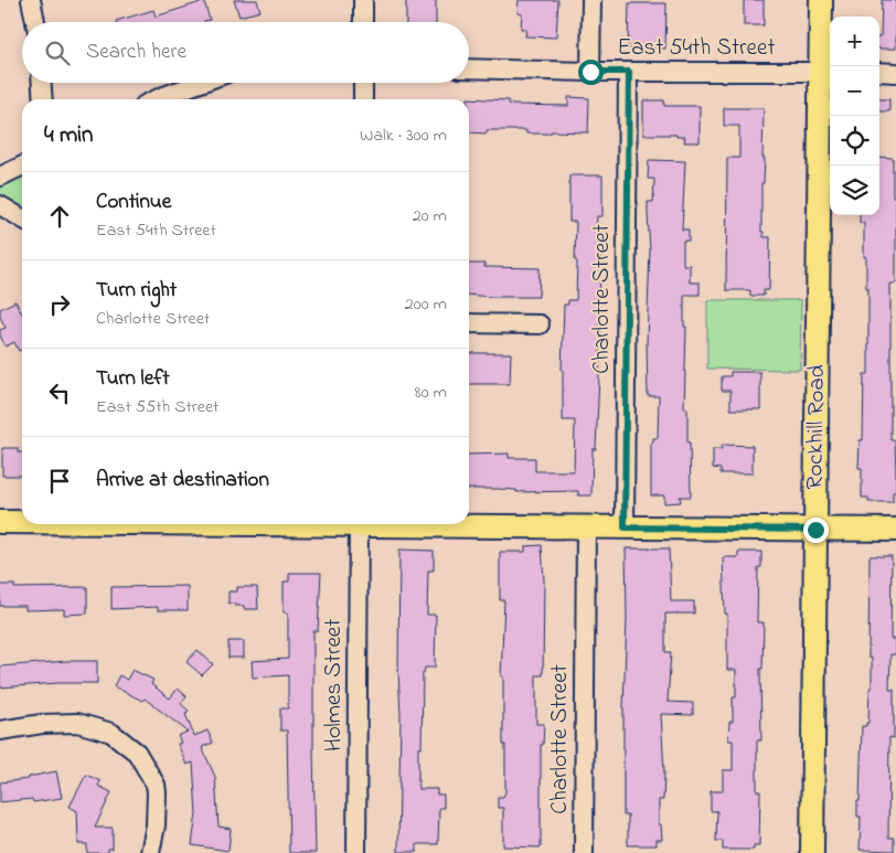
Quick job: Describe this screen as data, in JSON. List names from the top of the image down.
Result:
{
  "streets": {
    "main road": ["Rockhill Road"],
    "street": ["East 54th Street", "Charlotte Street", "Holmes Street"]
  },
  "crossings": [
    ["East 54th Street", "Charlotte Street"],
    ["East 54th Street", "Rockhill Road"]
  ],
  "page": {
    "map_buttons": ["+", "−"],
    "search": "Search here",
    "heading": ["4 min", "Walk · 300 m"],
    "list": [
      ["Continue", "East 54th Street", "20 m"],
      ["Turn right", "Charlotte Street", "200 m"],
      ["Turn left", "East 55th Street", "80 m"],
      "Arrive at destination"
    ]
  }
}
